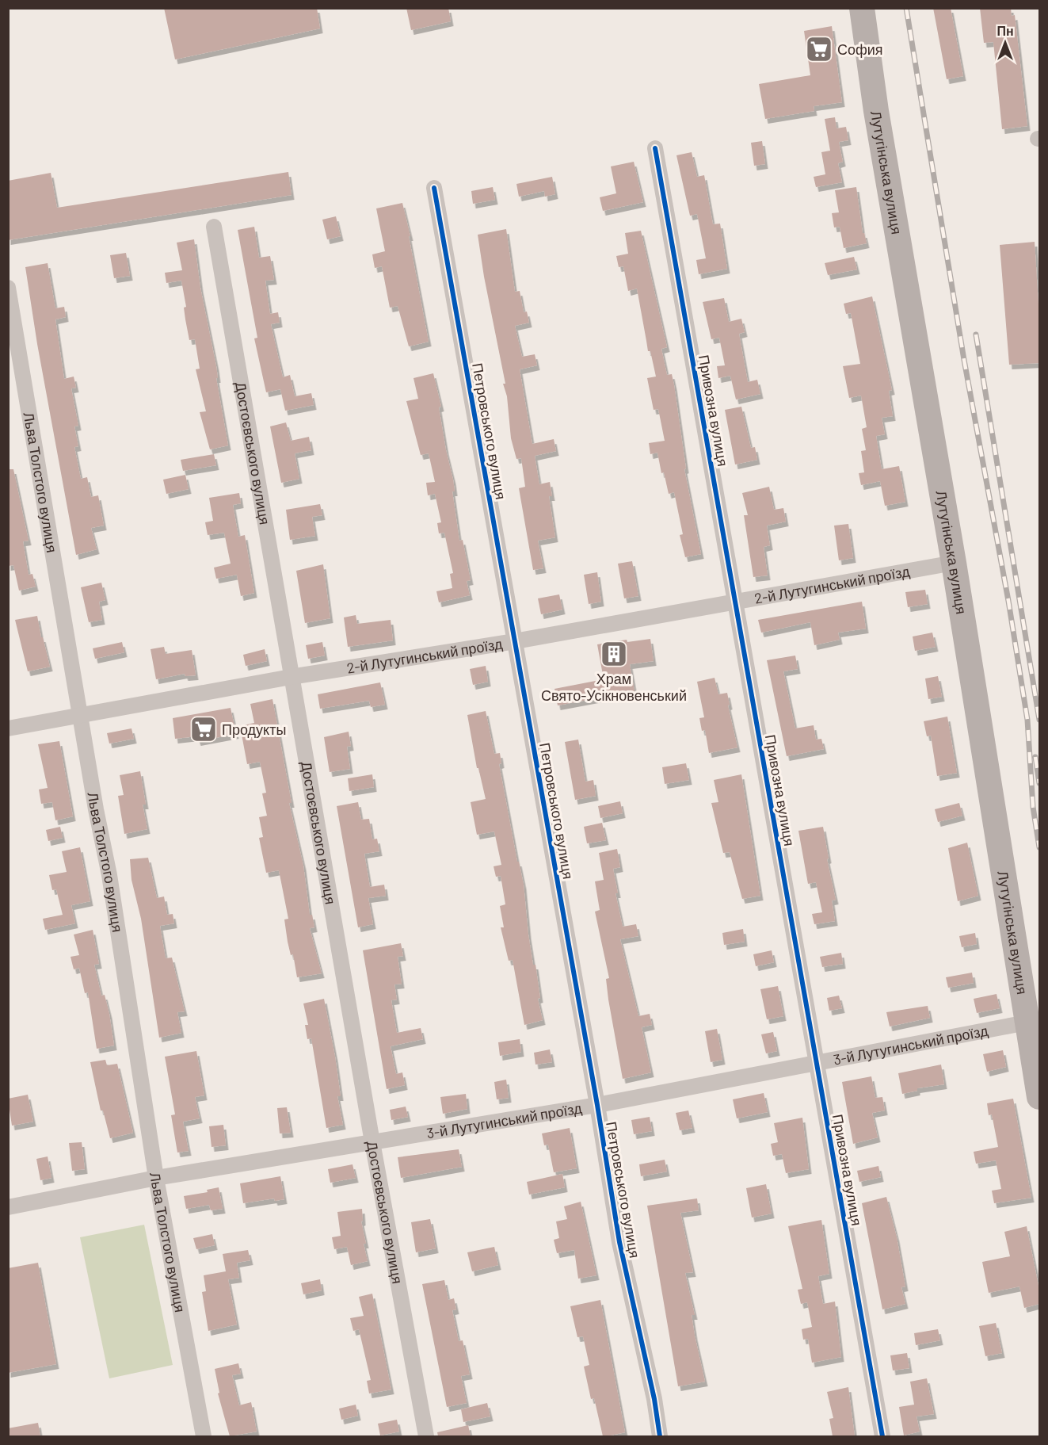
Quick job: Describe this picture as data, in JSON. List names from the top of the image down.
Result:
{
  "streets": {
    "main road": ["Лутугінська вулиця"],
    "street": [
      "Привозна вулиця",
      "Петровського вулиця",
      "Достоєвського вулиця",
      "Льва Толстого вулиця",
      "2-й Лутугинський проїзд",
      "3-й Лутугинський проїзд"
    ]
  },
  "crossings": [
    ["Лутугінська вулиця", "2-й Лутугинський проїзд"],
    ["Лутугінська вулиця", "3-й Лутугинський проїзд"],
    ["Привозна вулиця", "2-й Лутугинський проїзд"],
    ["Привозна вулиця", "3-й Лутугинський проїзд"],
    ["Петровського вулиця", "2-й Лутугинський проїзд"],
    ["Петровського вулиця", "3-й Лутугинський проїзд"],
    ["Достоєвського вулиця", "2-й Лутугинський проїзд"],
    ["Достоєвського вулиця", "3-й Лутугинський проїзд"],
    ["Льва Толстого вулиця", "2-й Лутугинський проїзд"],
    ["Льва Толстого вулиця", "3-й Лутугинський проїзд"]
  ],
  "places": {
    "supermarket": ["София", "Продукты"],
    "building": ["Храм Свято-Усікновенський"]
  },
  "north": "top"
}
